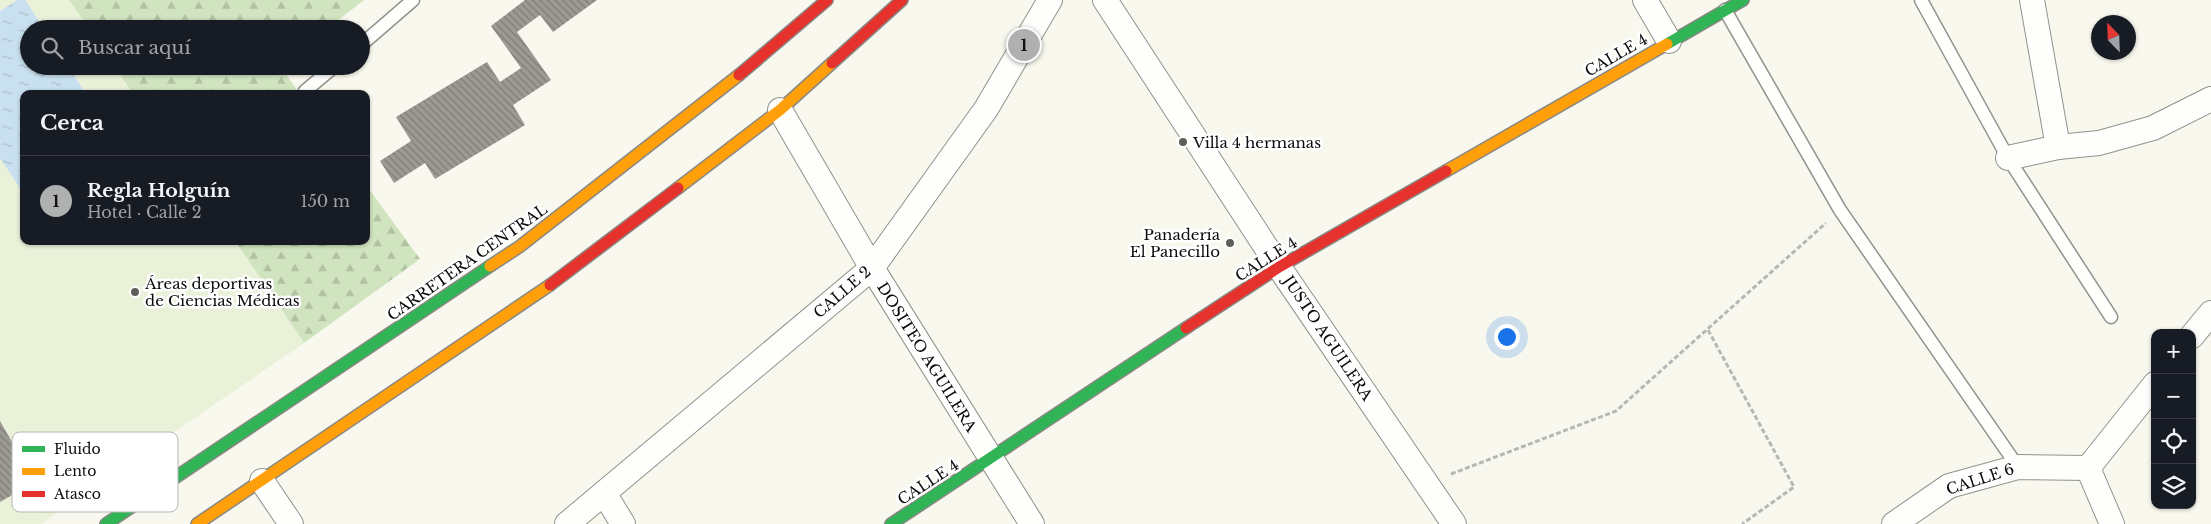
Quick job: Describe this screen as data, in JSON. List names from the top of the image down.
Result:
{
  "streets": {
    "main road": ["CALLE 4", "CARRETERA CENTRAL"],
    "street": [
      "CALLE 2",
      "JUSTO AGUILERA",
      "DOSITEO AGUILERA",
      "CALLE 6"
    ]
  },
  "crossings": [
    ["CALLE 4", "JUSTO AGUILERA"],
    ["CALLE 4", "DOSITEO AGUILERA"],
    ["CALLE 2", "DOSITEO AGUILERA"]
  ],
  "places": ["Villa 4 hermanas", "Panadería El Panecillo", "Áreas deportivas de Ciencias Médicas"],
  "legend": ["Fluido", "Lento", "Atasco"],
  "north": "top left",
  "page": {
    "search": "Buscar aquí",
    "pins": "1",
    "heading": "Cerca",
    "list": [
      {
        "mark": "1",
        "name": "Regla Holguín",
        "note": "Hotel · Calle 2",
        "value": "150 m"
      }
    ],
    "map_buttons": ["+", "−"]
  }
}
